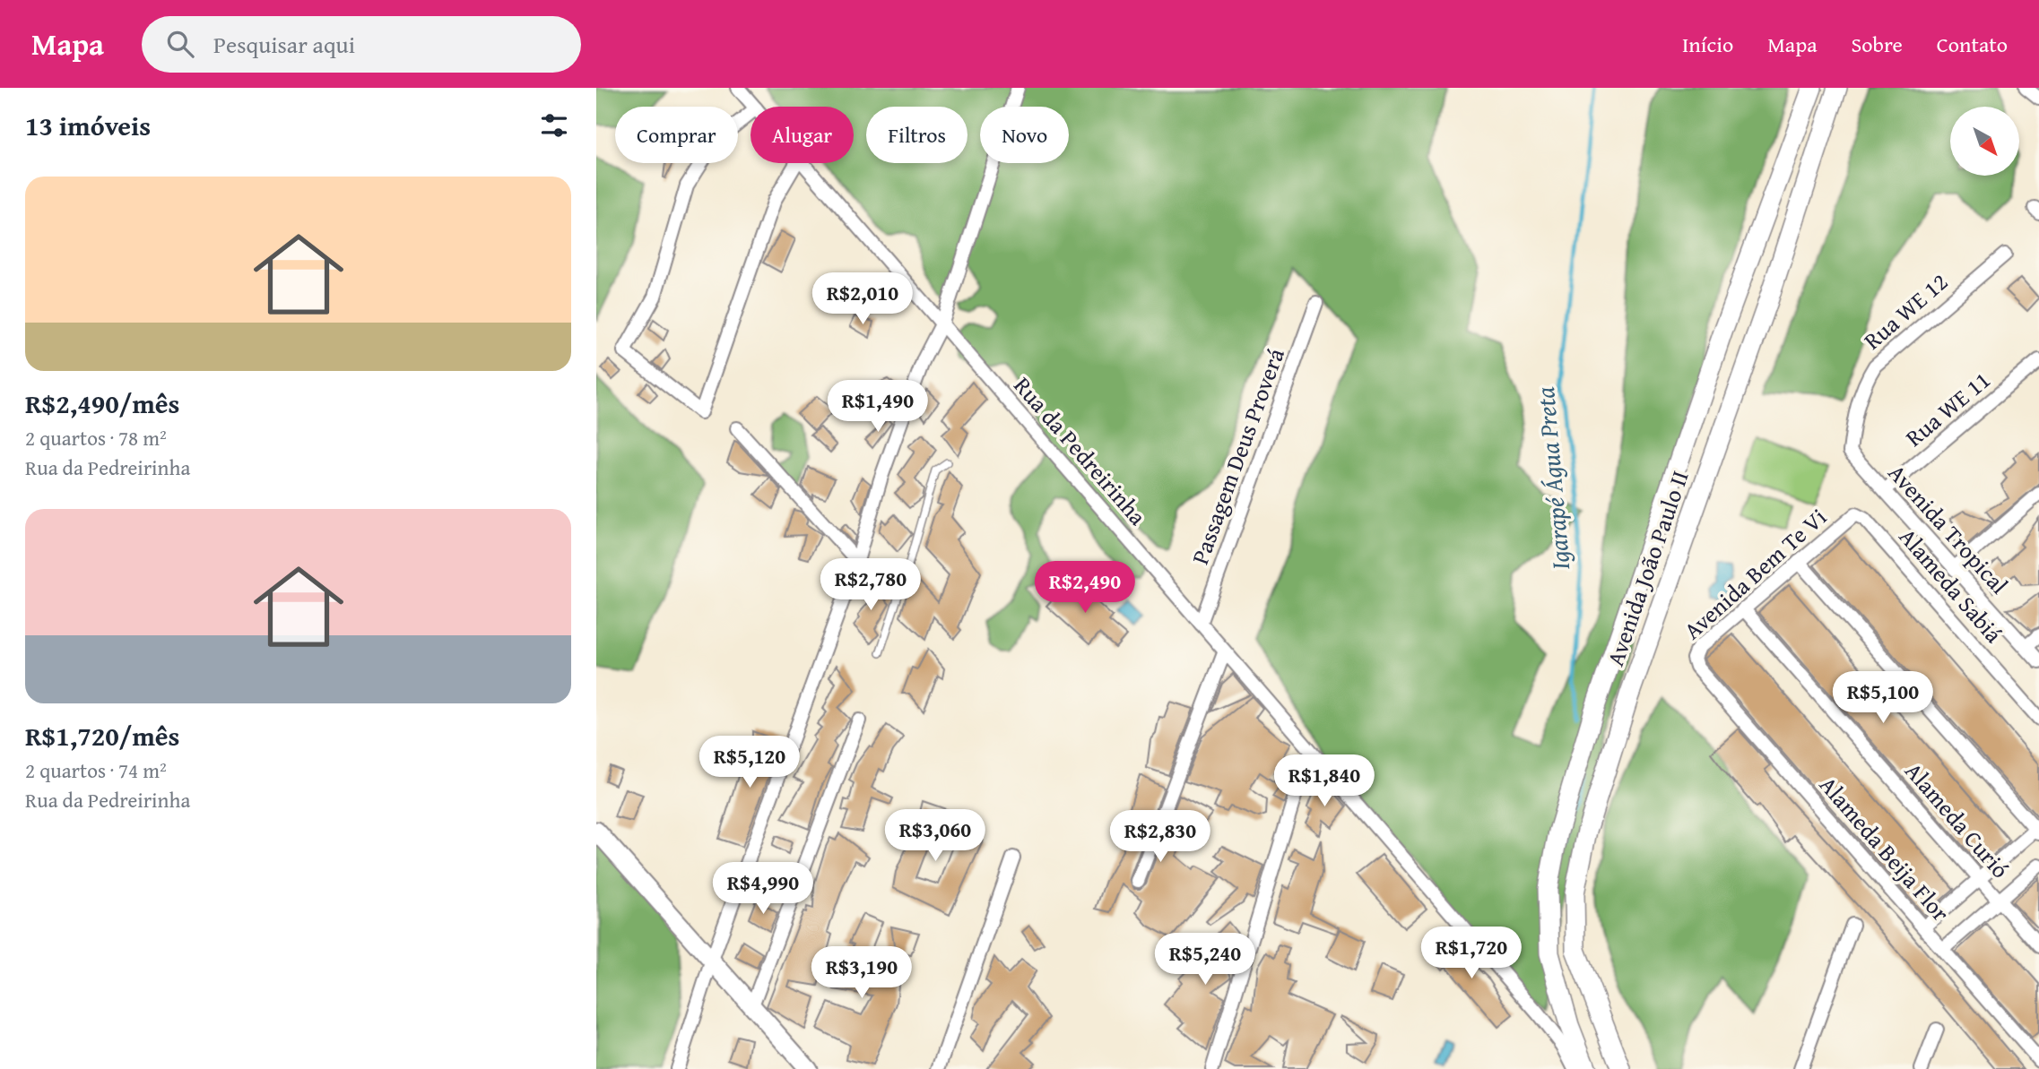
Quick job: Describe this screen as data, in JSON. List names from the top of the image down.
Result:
{
  "streets": {
    "main road": ["Avenida João Paulo II"],
    "street": [
      "Rua WE 12",
      "Rua WE 11",
      "Rua da Pedreirinha",
      "Passagem Deus Proverá",
      "Avenida Tropical",
      "Avenida Bem Te Vi",
      "Alameda Sabiá",
      "Alameda Curió",
      "Alameda Beija Flor"
    ]
  },
  "crossings": [
    ["Rua WE 12", "Avenida Tropical"],
    ["Rua WE 11", "Avenida Tropical"],
    ["Rua da Pedreirinha", "Passagem Deus Proverá"],
    ["Avenida Bem Te Vi", "Alameda Sabiá"],
    ["Avenida Bem Te Vi", "Alameda Curió"],
    ["Avenida Bem Te Vi", "Alameda Beija Flor"]
  ],
  "water": ["Igarapé Água Preta"],
  "north": "bottom right",
  "page": {
    "header": "Mapa",
    "search": "Pesquisar aqui",
    "nav": [
      "Início",
      "Mapa",
      "Sobre",
      "Contato"
    ],
    "heading": "13 imóveis",
    "chip": [
      "Comprar",
      "Alugar",
      "Filtros",
      "Novo"
    ],
    "list": [
      {
        "name": "R$2,490/mês",
        "note": "2 quartos · 78 m² · Rua da Pedreirinha"
      },
      {
        "name": "R$1,720/mês",
        "note": "2 quartos · 74 m² · Rua da Pedreirinha"
      }
    ],
    "price": [
      "R$2,010",
      "R$1,490",
      "R$2,780",
      "R$2,490",
      "R$5,100",
      "R$5,120",
      "R$1,840",
      "R$3,060",
      "R$2,830",
      "R$4,990",
      "R$1,720",
      "R$5,240",
      "R$3,190"
    ]
  }
}
